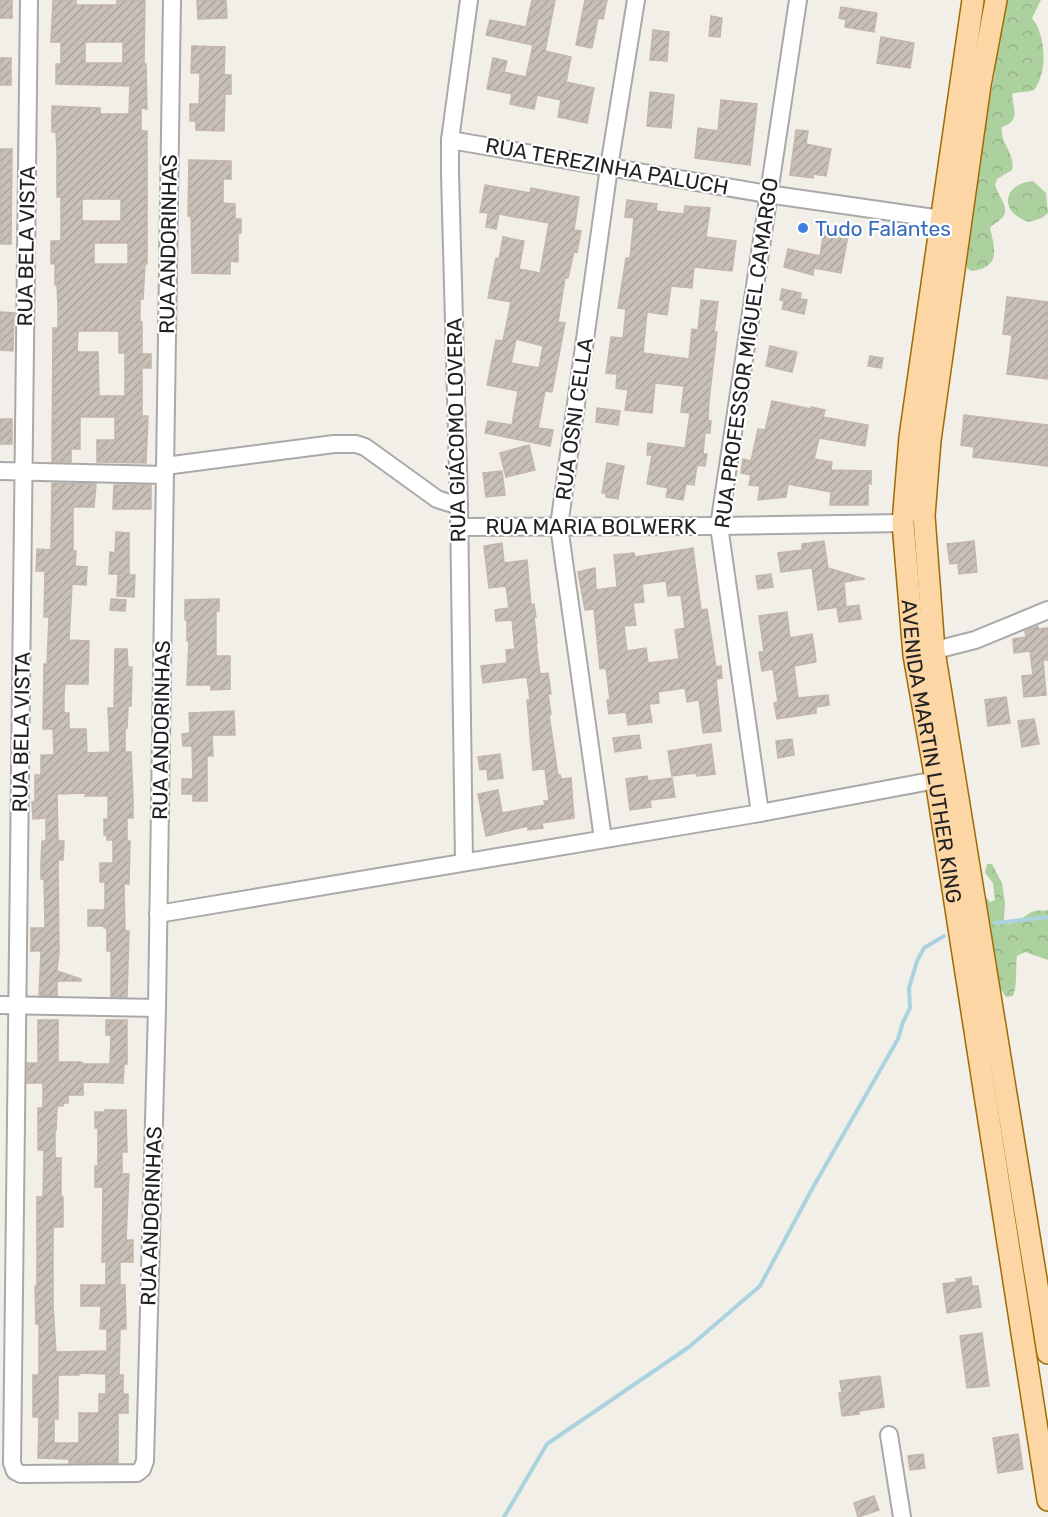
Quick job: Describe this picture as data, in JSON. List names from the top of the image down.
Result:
{
  "streets": {
    "main road": ["AVENIDA MARTIN LUTHER KING"],
    "street": [
      "RUA TEREZINHA PALUCH",
      "RUA ANDORINHAS",
      "RUA BELA VISTA",
      "RUA PROFESSOR MIGUEL CAMARGO",
      "RUA OSNI CELLA",
      "RUA GIÁCOMO LOVERA",
      "RUA MARIA BOLWERK"
    ]
  },
  "crossings": [
    ["RUA TEREZINHA PALUCH", "RUA PROFESSOR MIGUEL CAMARGO"],
    ["RUA TEREZINHA PALUCH", "RUA OSNI CELLA"],
    ["RUA TEREZINHA PALUCH", "RUA GIÁCOMO LOVERA"],
    ["RUA TEREZINHA PALUCH", "AVENIDA MARTIN LUTHER KING"],
    ["RUA ANDORINHAS", "RUA BELA VISTA"],
    ["RUA PROFESSOR MIGUEL CAMARGO", "RUA MARIA BOLWERK"],
    ["RUA OSNI CELLA", "RUA MARIA BOLWERK"],
    ["RUA GIÁCOMO LOVERA", "RUA MARIA BOLWERK"],
    ["RUA MARIA BOLWERK", "AVENIDA MARTIN LUTHER KING"]
  ],
  "places": ["Tudo Falantes"]
}
